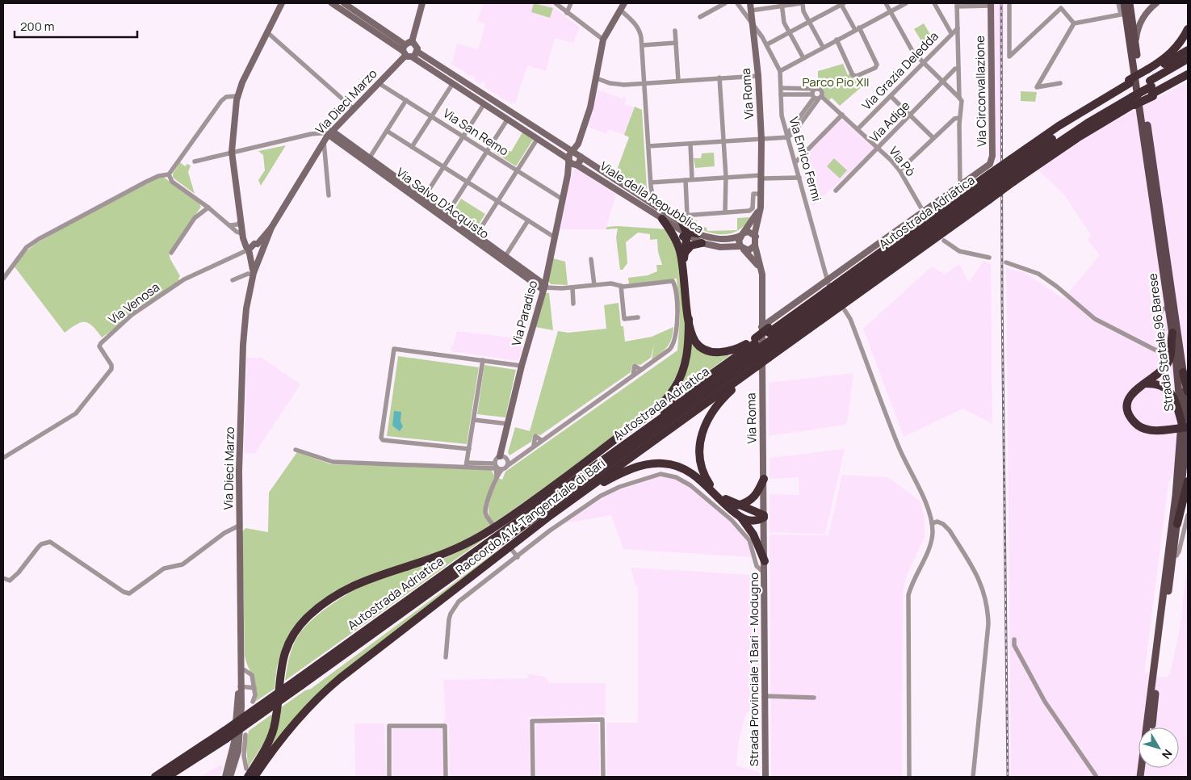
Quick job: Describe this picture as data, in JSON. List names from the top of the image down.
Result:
{
  "streets": {
    "highway": ["Autostrada Adriatica", "Raccordo A14-Tangenziale di Bari"],
    "main road": [
      "Via Circonvallazione",
      "Via Roma",
      "Via Dieci Marzo",
      "Viale della Repubblica",
      "Via Salvo D'Acquisto",
      "Via Paradiso",
      "Strada Statale 96 Barese",
      "Strada Provinciale 1 Bari - Modugno"
    ],
    "street": [
      "Via Grazia Deledda",
      "Via Adige",
      "Via San Remo",
      "Via Enrico Fermi",
      "Via Pò",
      "Via Venosa"
    ]
  },
  "crossings": [
    ["Via Grazia Deledda", "Via Pò"],
    ["Via Circonvallazione", "Via Roma"],
    ["Via Circonvallazione", "Via Enrico Fermi"],
    ["Via Circonvallazione", "Via Pò"],
    ["Via Circonvallazione", "Autostrada Adriatica"],
    ["Via Circonvallazione", "Raccordo A14-Tangenziale di Bari"],
    ["Via Roma", "Via Enrico Fermi"],
    ["Via Roma", "Viale della Repubblica"],
    ["Via Roma", "Autostrada Adriatica"],
    ["Via Roma", "Raccordo A14-Tangenziale di Bari"],
    ["Via Roma", "Strada Provinciale 1 Bari - Modugno"],
    ["Via Dieci Marzo", "Via San Remo"],
    ["Via Dieci Marzo", "Via Salvo D'Acquisto"],
    ["Via Dieci Marzo", "Via Venosa"],
    ["Via Adige", "Via Pò"],
    ["Via San Remo", "Via Paradiso"],
    ["Viale della Repubblica", "Via Paradiso"],
    ["Via Salvo D'Acquisto", "Via Paradiso"],
    ["Autostrada Adriatica", "Raccordo A14-Tangenziale di Bari"]
  ],
  "parks": ["Parco Pio XII"],
  "scale_bar": "200 m",
  "north": "bottom right"
}
